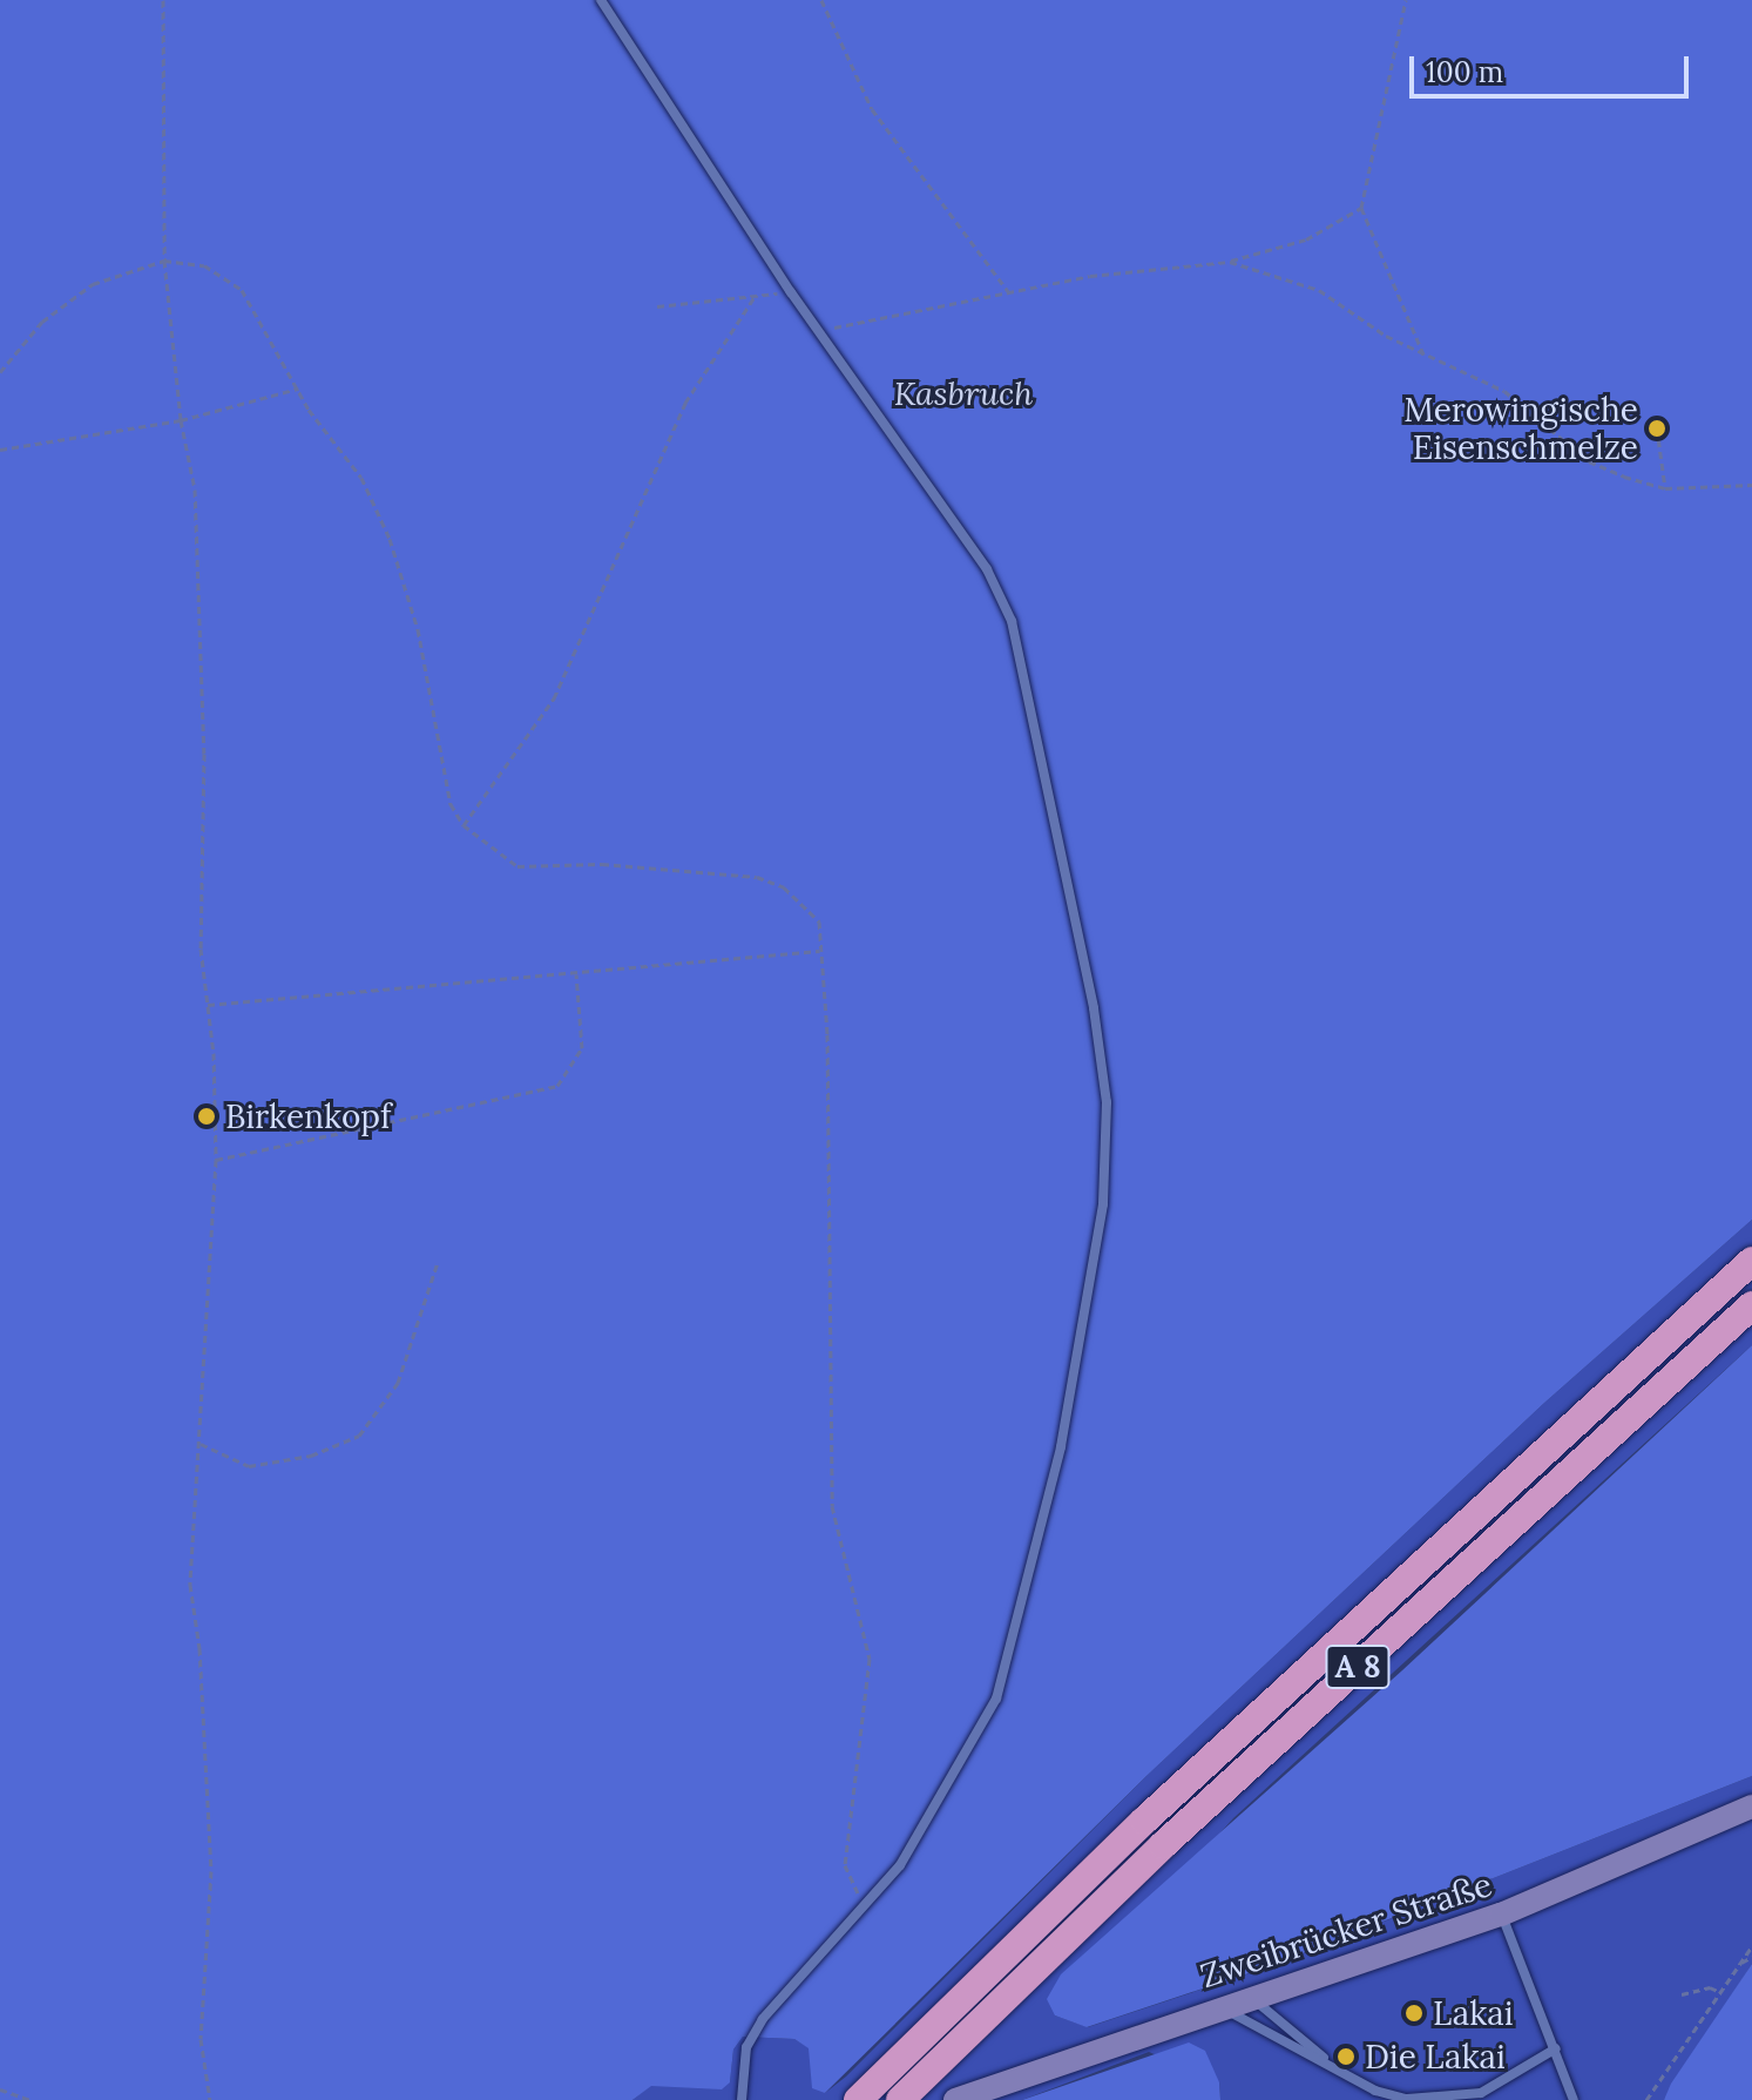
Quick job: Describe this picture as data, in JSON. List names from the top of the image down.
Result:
{
  "streets": {
    "highway": ["A 8"],
    "main road": ["Zweibrücker Straße"]
  },
  "parks": ["Kasbruch"],
  "places": [
    "Merowingische Eisenschmelze",
    "Birkenkopf",
    "Lakai",
    "Die Lakai"
  ],
  "scale_bar": "100 m"
}
